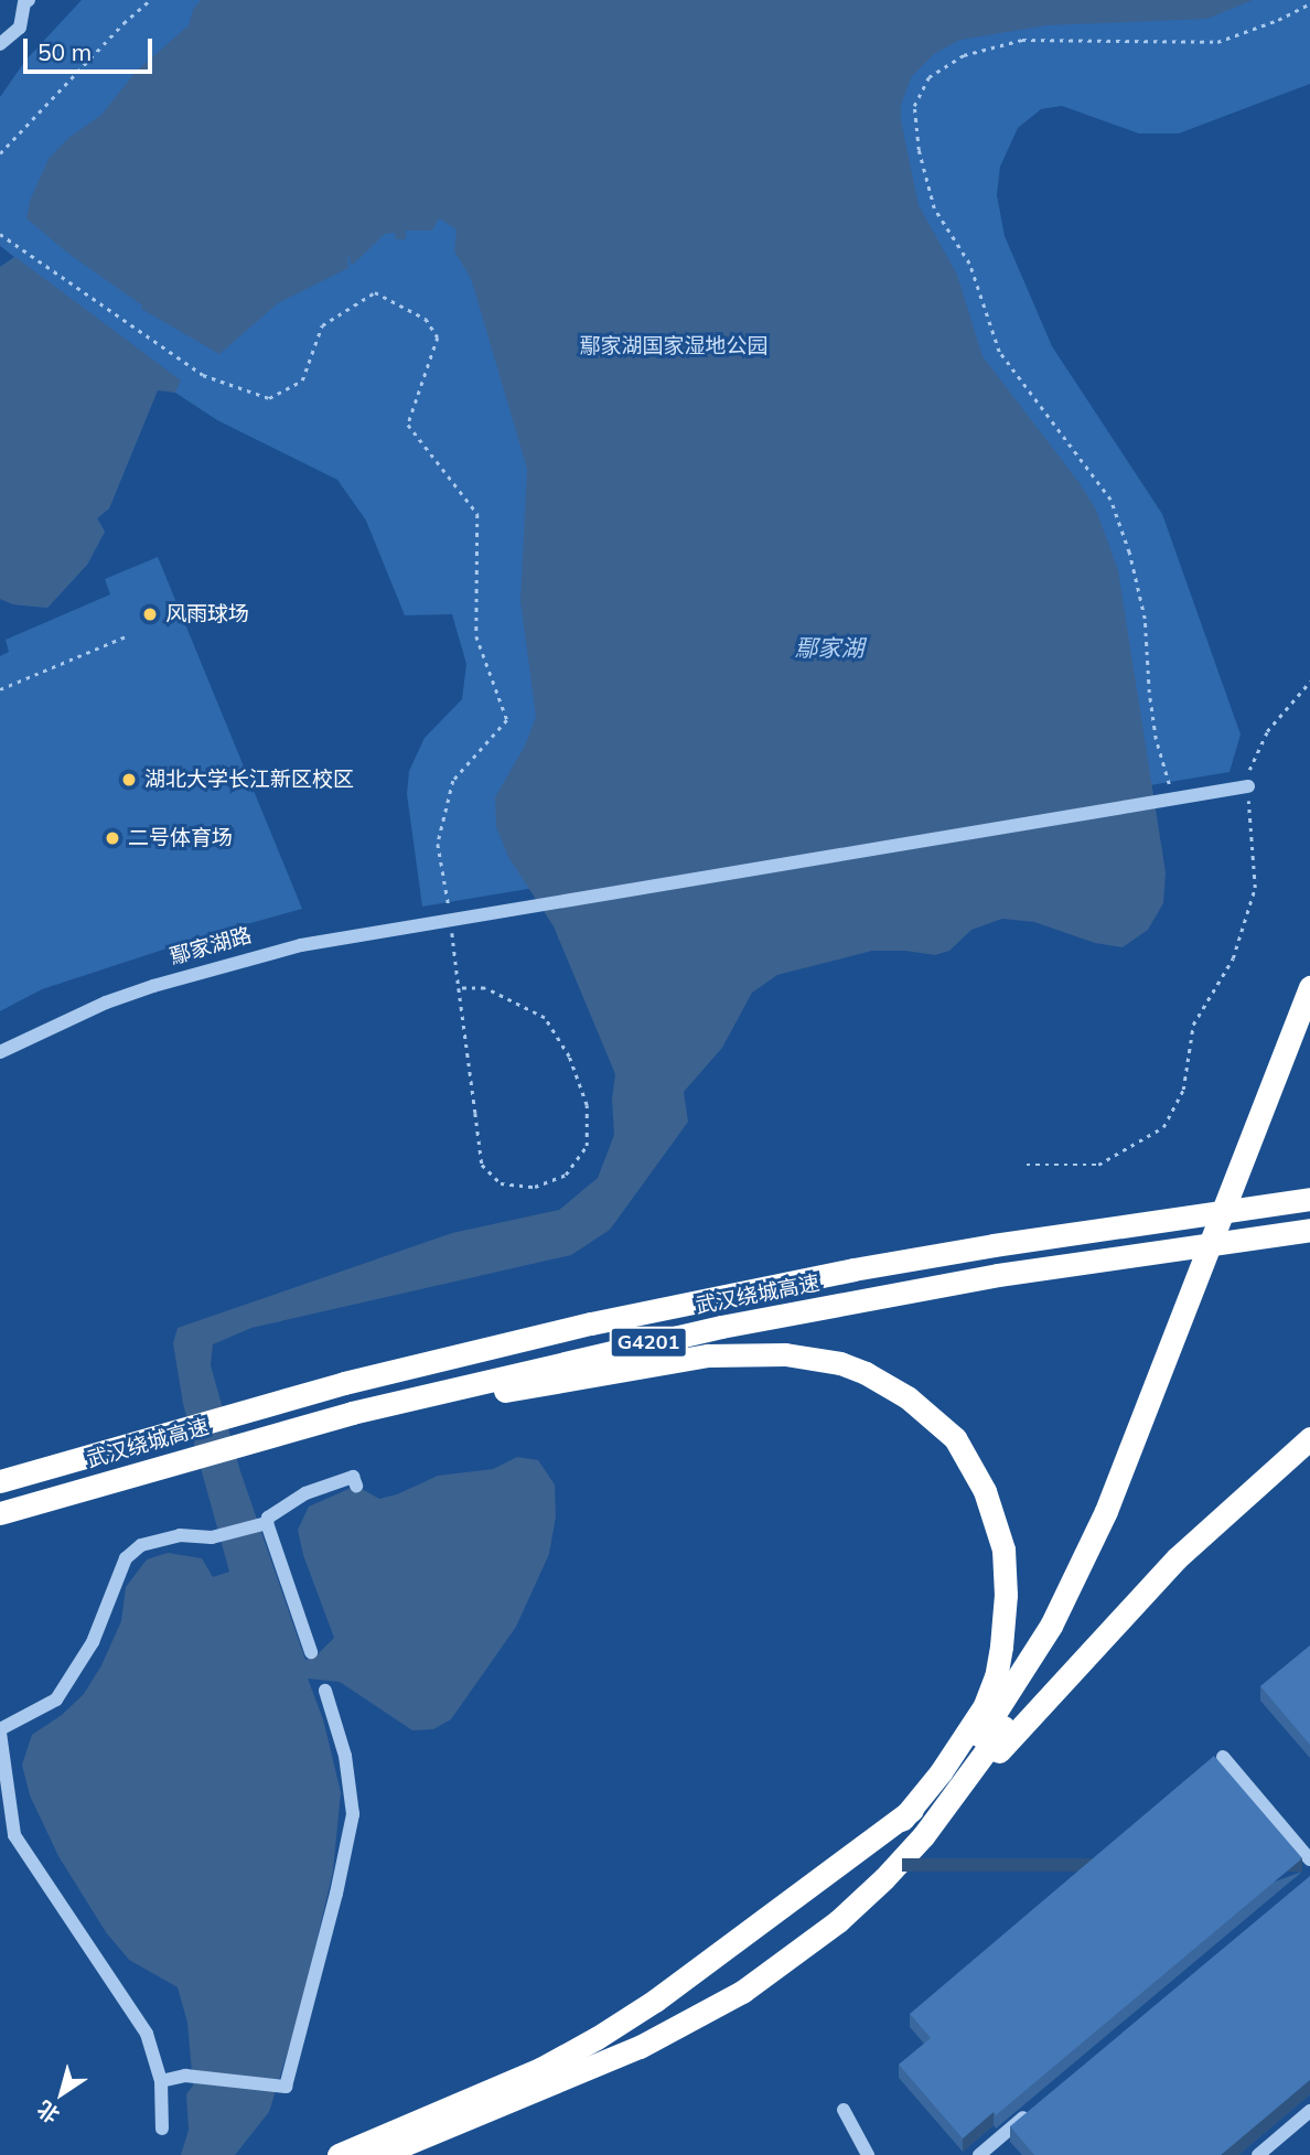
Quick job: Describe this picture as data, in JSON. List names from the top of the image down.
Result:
{
  "streets": {
    "highway": ["武汉绕城高速", "G4201"],
    "street": ["鄢家湖路"]
  },
  "water": ["鄢家湖"],
  "parks": ["鄢家湖国家湿地公园"],
  "places": ["风雨球场", "湖北大学长江新区校区", "二号体育场"],
  "scale_bar": "50 m",
  "north": "bottom left"
}
